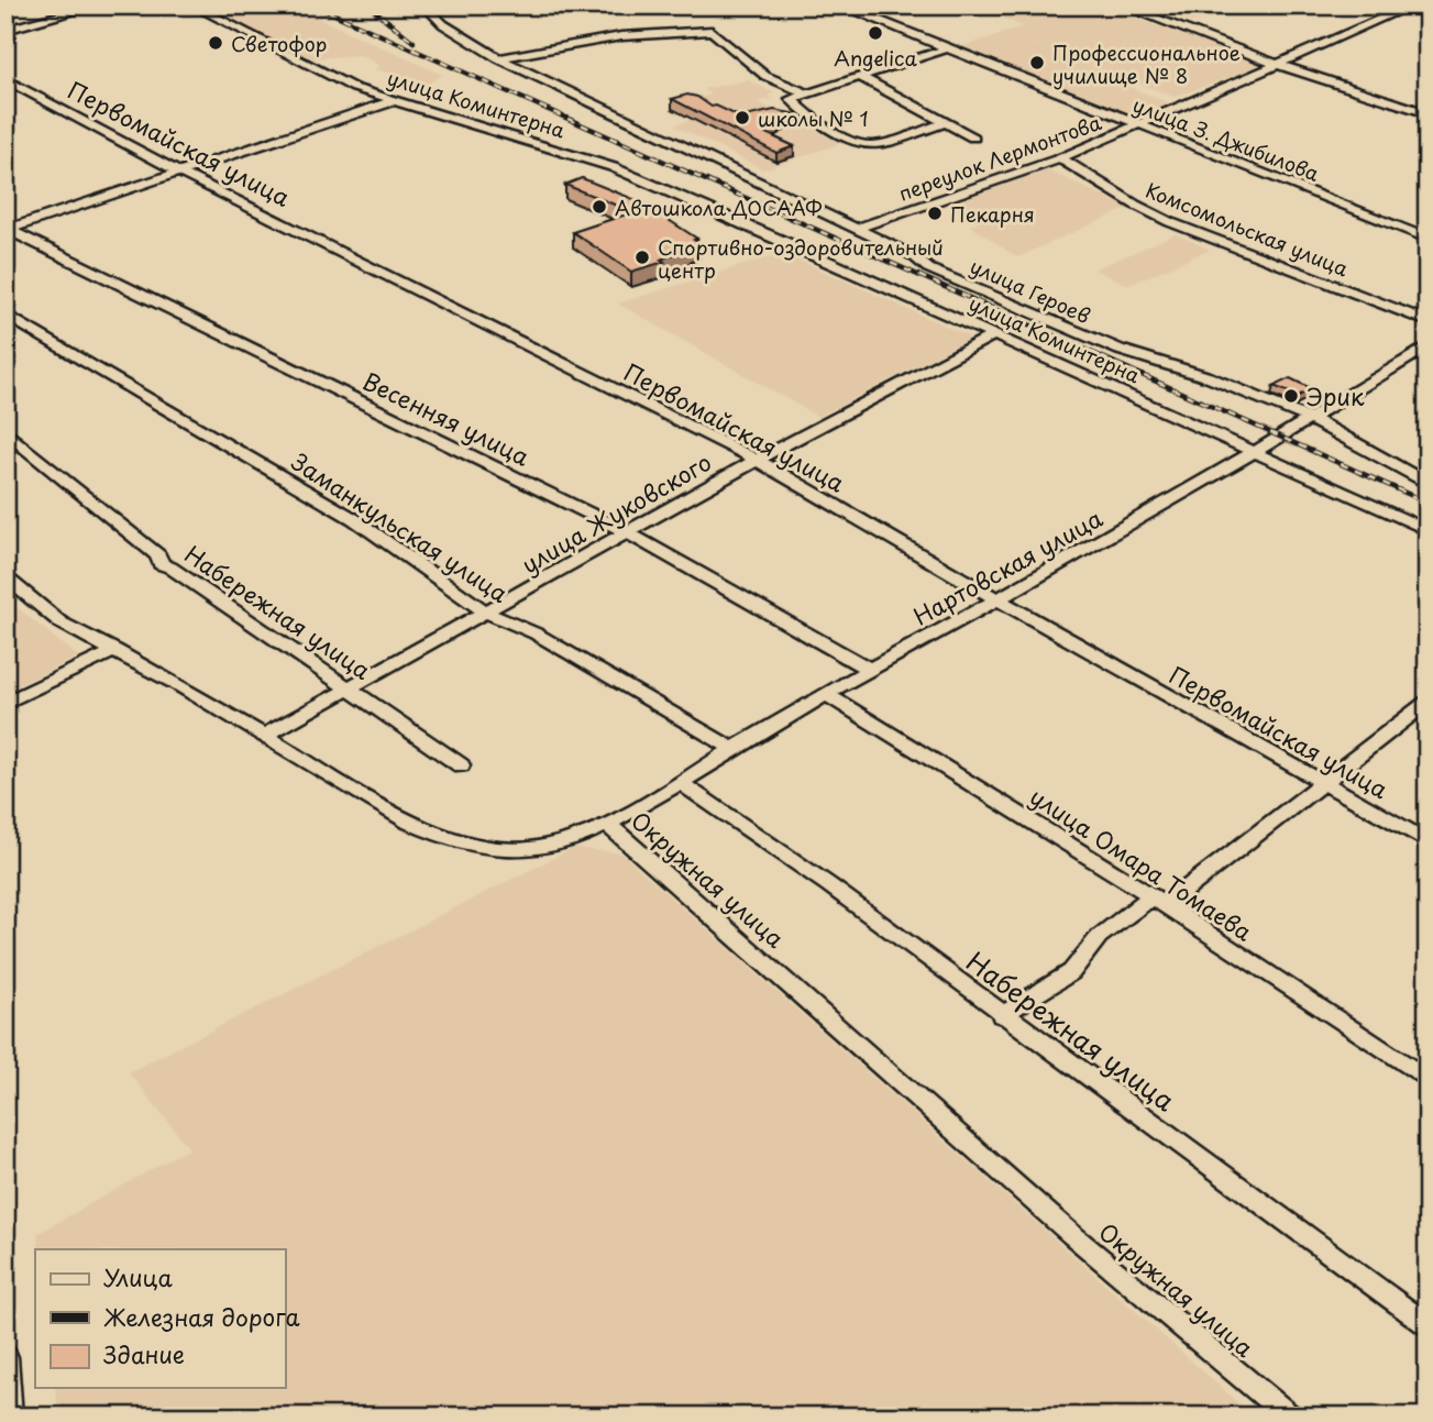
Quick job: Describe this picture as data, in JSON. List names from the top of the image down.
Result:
{
  "streets": {
    "street": [
      "улица Коминтерна",
      "улица З. Джибилова",
      "Первомайская улица",
      "переулок Лермонтова",
      "Комсомольская улица",
      "улица Героев",
      "Весенняя улица",
      "улица Жуковского",
      "Заманкульская улица",
      "Нартовская улица",
      "Набережная улица",
      "улица Омара Томаева",
      "Окружная улица"
    ]
  },
  "crossings": [
    ["улица Коминтерна", "улица Жуковского"],
    ["улица Коминтерна", "Нартовская улица"],
    ["улица З. Джибилова", "переулок Лермонтова"],
    ["Первомайская улица", "улица Жуковского"],
    ["Первомайская улица", "Нартовская улица"],
    ["переулок Лермонтова", "Комсомольская улица"],
    ["переулок Лермонтова", "улица Героев"],
    ["улица Героев", "Нартовская улица"],
    ["Весенняя улица", "улица Жуковского"],
    ["Весенняя улица", "Нартовская улица"],
    ["улица Жуковского", "Заманкульская улица"],
    ["улица Жуковского", "Набережная улица"],
    ["улица Жуковского", "Окружная улица"],
    ["Заманкульская улица", "Нартовская улица"],
    ["Нартовская улица", "Набережная улица"],
    ["Нартовская улица", "улица Омара Томаева"],
    ["Нартовская улица", "Окружная улица"]
  ],
  "places": [
    "Angelica",
    "Светофор",
    "Профессиональное училище № 8",
    "школы № 1",
    "Автошкола ДОСААФ",
    "Пекарня",
    "Спортивно-оздоровительный центр",
    "Эрик"
  ],
  "legend": ["Улица", "Железная дорога", "Здание"]
}
